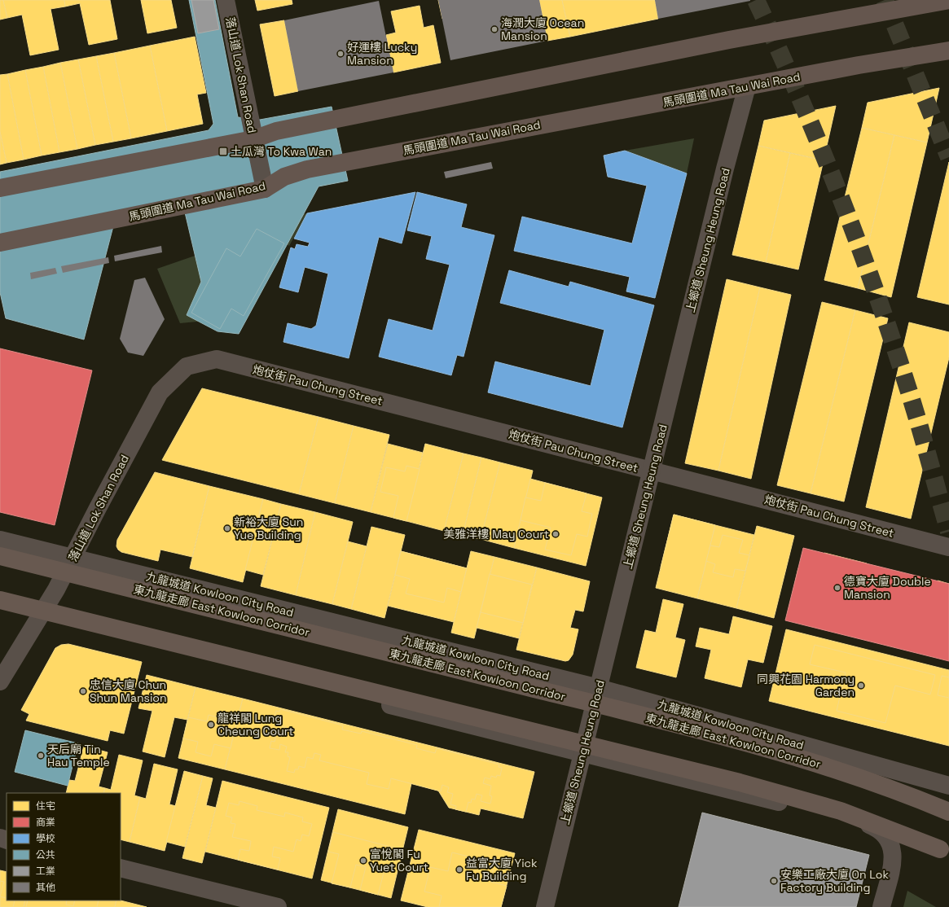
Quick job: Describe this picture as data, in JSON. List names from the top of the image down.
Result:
{
  "streets": {
    "highway": ["東九龍走廊 East Kowloon Corridor"],
    "main road": ["馬頭圍道 Ma Tau Wai Road"],
    "street": [
      "落山道 Lok Shan Road",
      "上鄉道 Sheung Heung Road",
      "炮仗街 Pau Chung Street",
      "九龍城道 Kowloon City Road"
    ]
  },
  "crossings": [
    ["落山道 Lok Shan Road", "馬頭圍道 Ma Tau Wai Road"],
    ["落山道 Lok Shan Road", "炮仗街 Pau Chung Street"],
    ["落山道 Lok Shan Road", "九龍城道 Kowloon City Road"],
    ["馬頭圍道 Ma Tau Wai Road", "上鄉道 Sheung Heung Road"],
    ["上鄉道 Sheung Heung Road", "炮仗街 Pau Chung Street"],
    ["上鄉道 Sheung Heung Road", "九龍城道 Kowloon City Road"]
  ],
  "places": {
    "other": [
      "海潤大廈 Ocean Mansion",
      "好運樓 Lucky Mansion",
      "新裕大廈 Sun Yue Building",
      "美雅洋樓 May Court",
      "德寶大廈 Double Mansion",
      "同興花園 Harmony Garden",
      "忠信大廈 Chun Shun Mansion",
      "龍祥閣 Lung Cheung Court",
      "天后廟 Tin Hau Temple",
      "富悅閣 Fu Yuet Court",
      "益富大廈 Yick Fu Building",
      "安樂工廠大廈 On Lok Factory Building"
    ],
    "transit": ["土瓜灣 To Kwa Wan"]
  },
  "legend": [
    "住宅",
    "商業",
    "學校",
    "公共",
    "工業",
    "其他"
  ]
}
